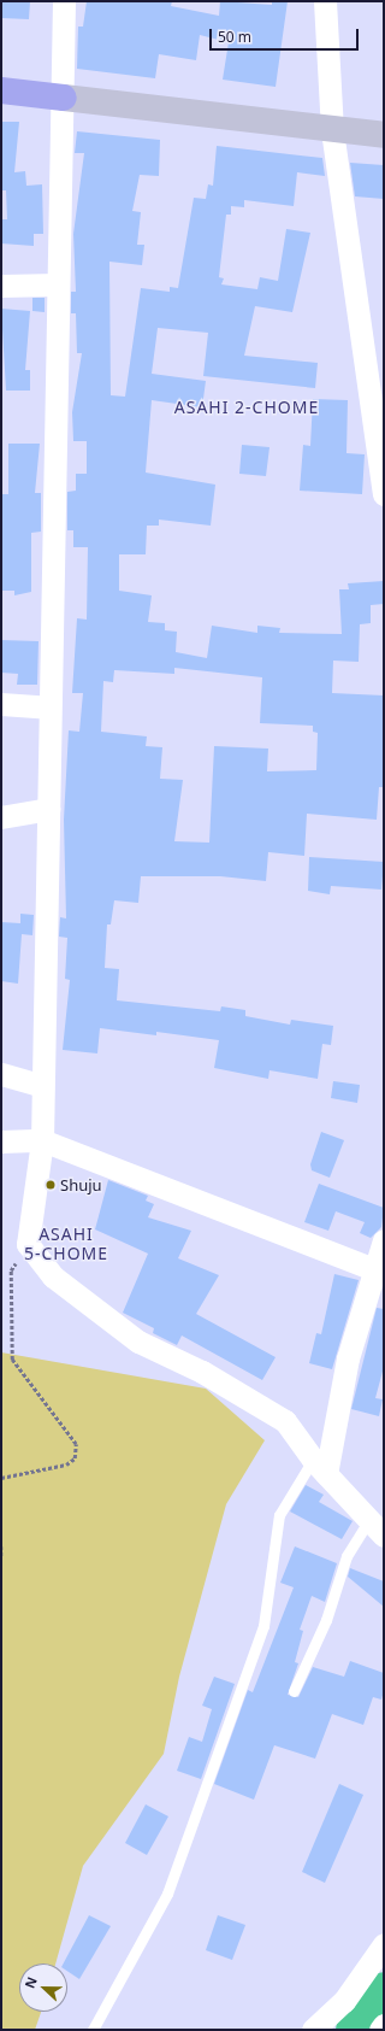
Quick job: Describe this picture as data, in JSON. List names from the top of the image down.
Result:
{
  "districts": ["ASAHI 2-CHOME", "ASAHI 5-CHOME"],
  "places": ["Shuju"],
  "scale_bar": "50 m",
  "north": "left"
}
